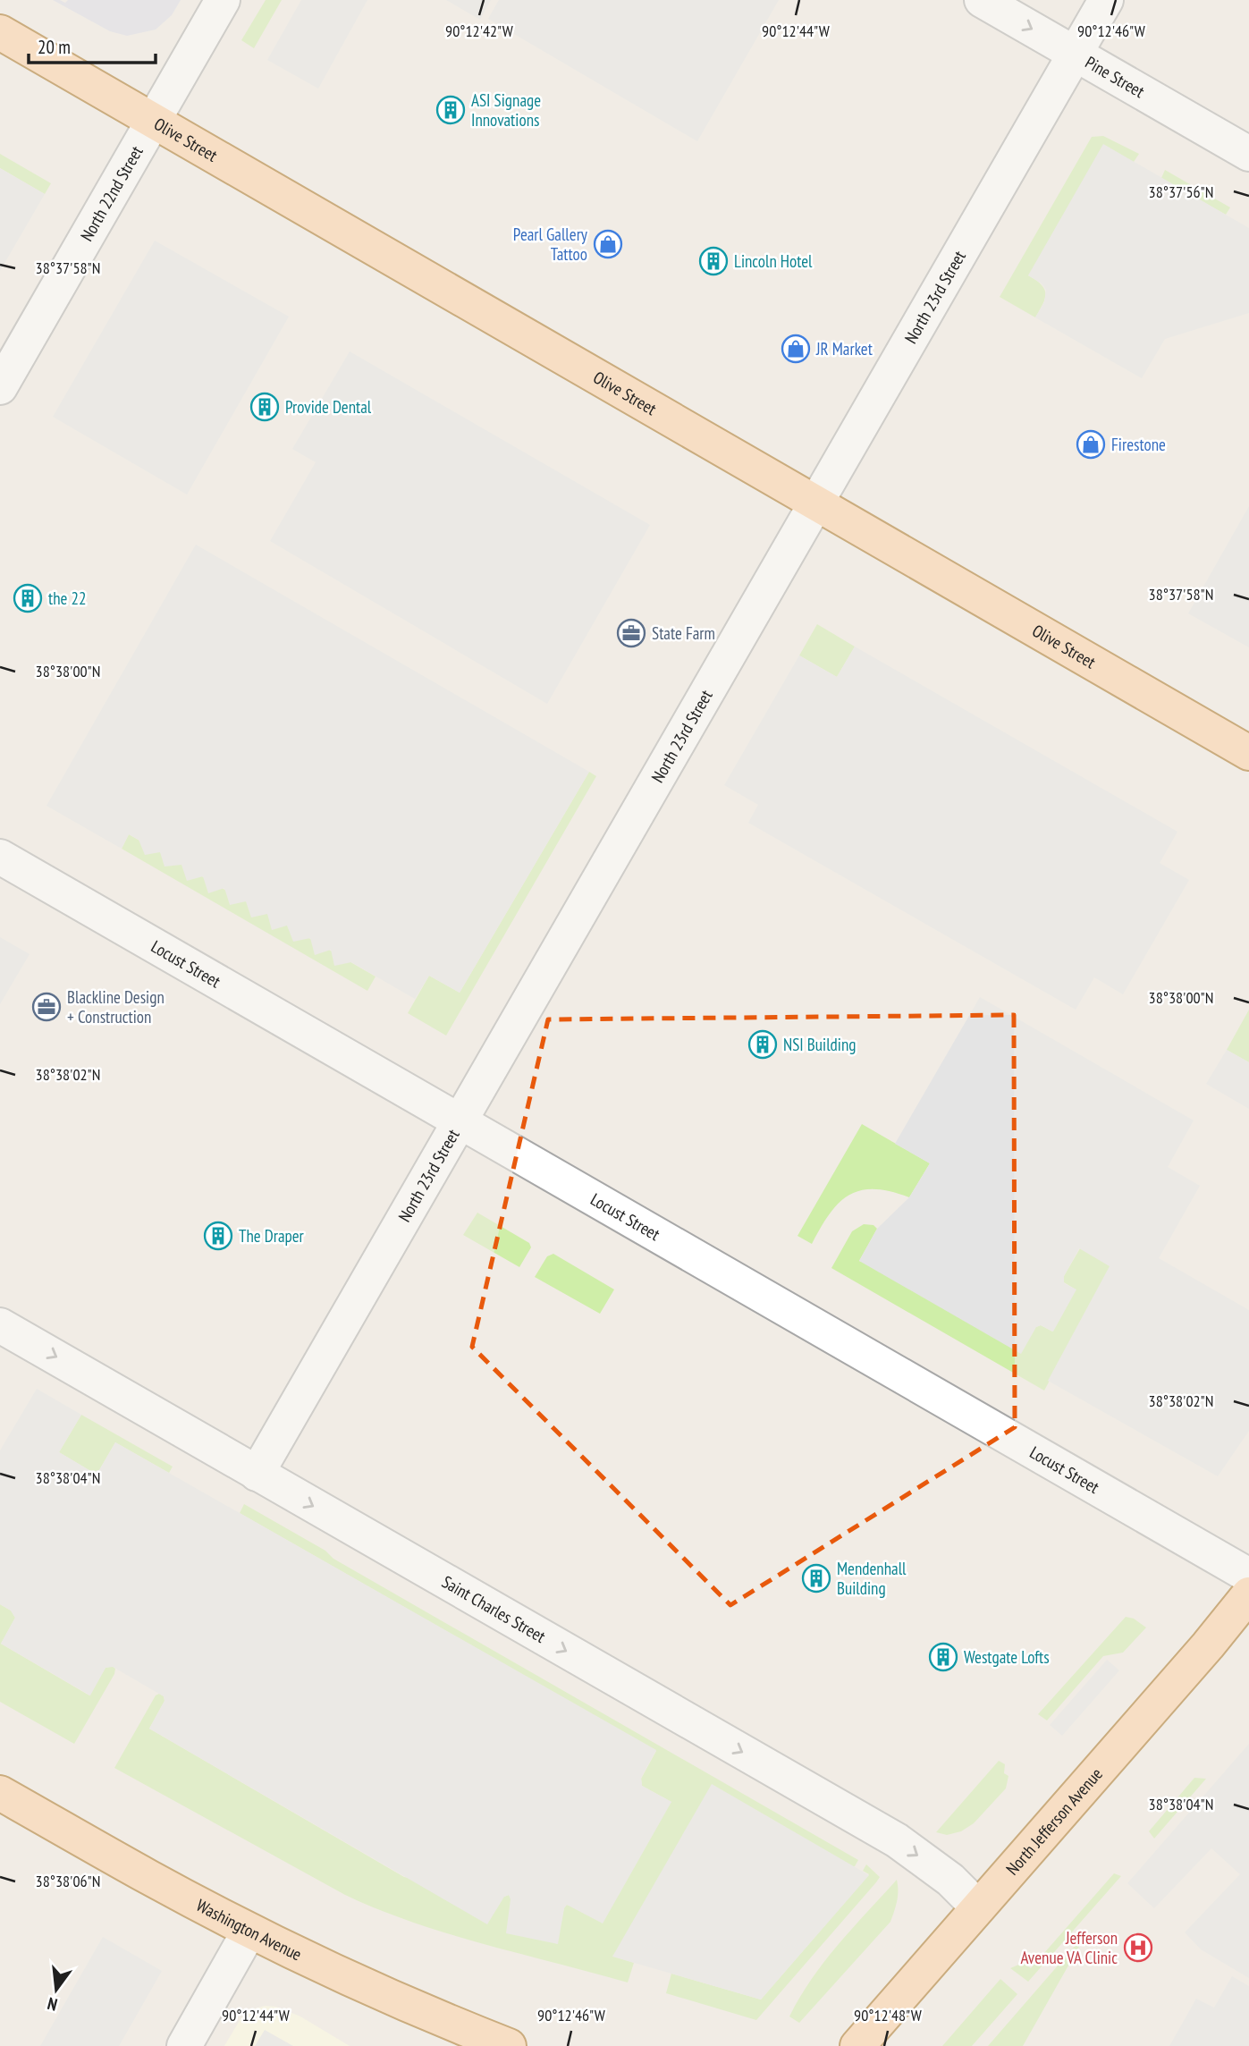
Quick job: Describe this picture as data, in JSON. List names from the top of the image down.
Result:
{
  "streets": {
    "main road": ["Olive Street", "North Jefferson Avenue", "Washington Avenue"],
    "street": [
      "Pine Street",
      "North 22nd Street",
      "North 23rd Street",
      "Locust Street",
      "Saint Charles Street"
    ]
  },
  "crossings": [
    ["Pine Street", "North 23rd Street"],
    ["Olive Street", "North 22nd Street"],
    ["Olive Street", "North 23rd Street"],
    ["North 23rd Street", "Locust Street"],
    ["North 23rd Street", "Saint Charles Street"],
    ["Saint Charles Street", "North Jefferson Avenue"]
  ],
  "one_way": ["Saint Charles Street"],
  "places": {
    "building": [
      "ASI Signage Innovations",
      "Lincoln Hotel",
      "Provide Dental",
      "the 22",
      "NSI Building",
      "The Draper",
      "Mendenhall Building",
      "Westgate Lofts"
    ],
    "shop": ["Pearl Gallery Tattoo", "JR Market", "Firestone"],
    "office": ["State Farm", "Blackline Design + Construction"],
    "hospital": ["Jefferson Avenue VA Clinic"]
  },
  "scale_bar": "20 m",
  "north": "bottom",
  "coordinates": [
    "90°12'42\"W",
    "90°12'44\"W",
    "90°12'46\"W",
    "38°37'56\"N",
    "38°37'58\"N",
    "38°38'00\"N",
    "38°38'02\"N",
    "38°38'04\"N",
    "38°38'06\"N",
    "90°12'48\"W"
  ]
}
